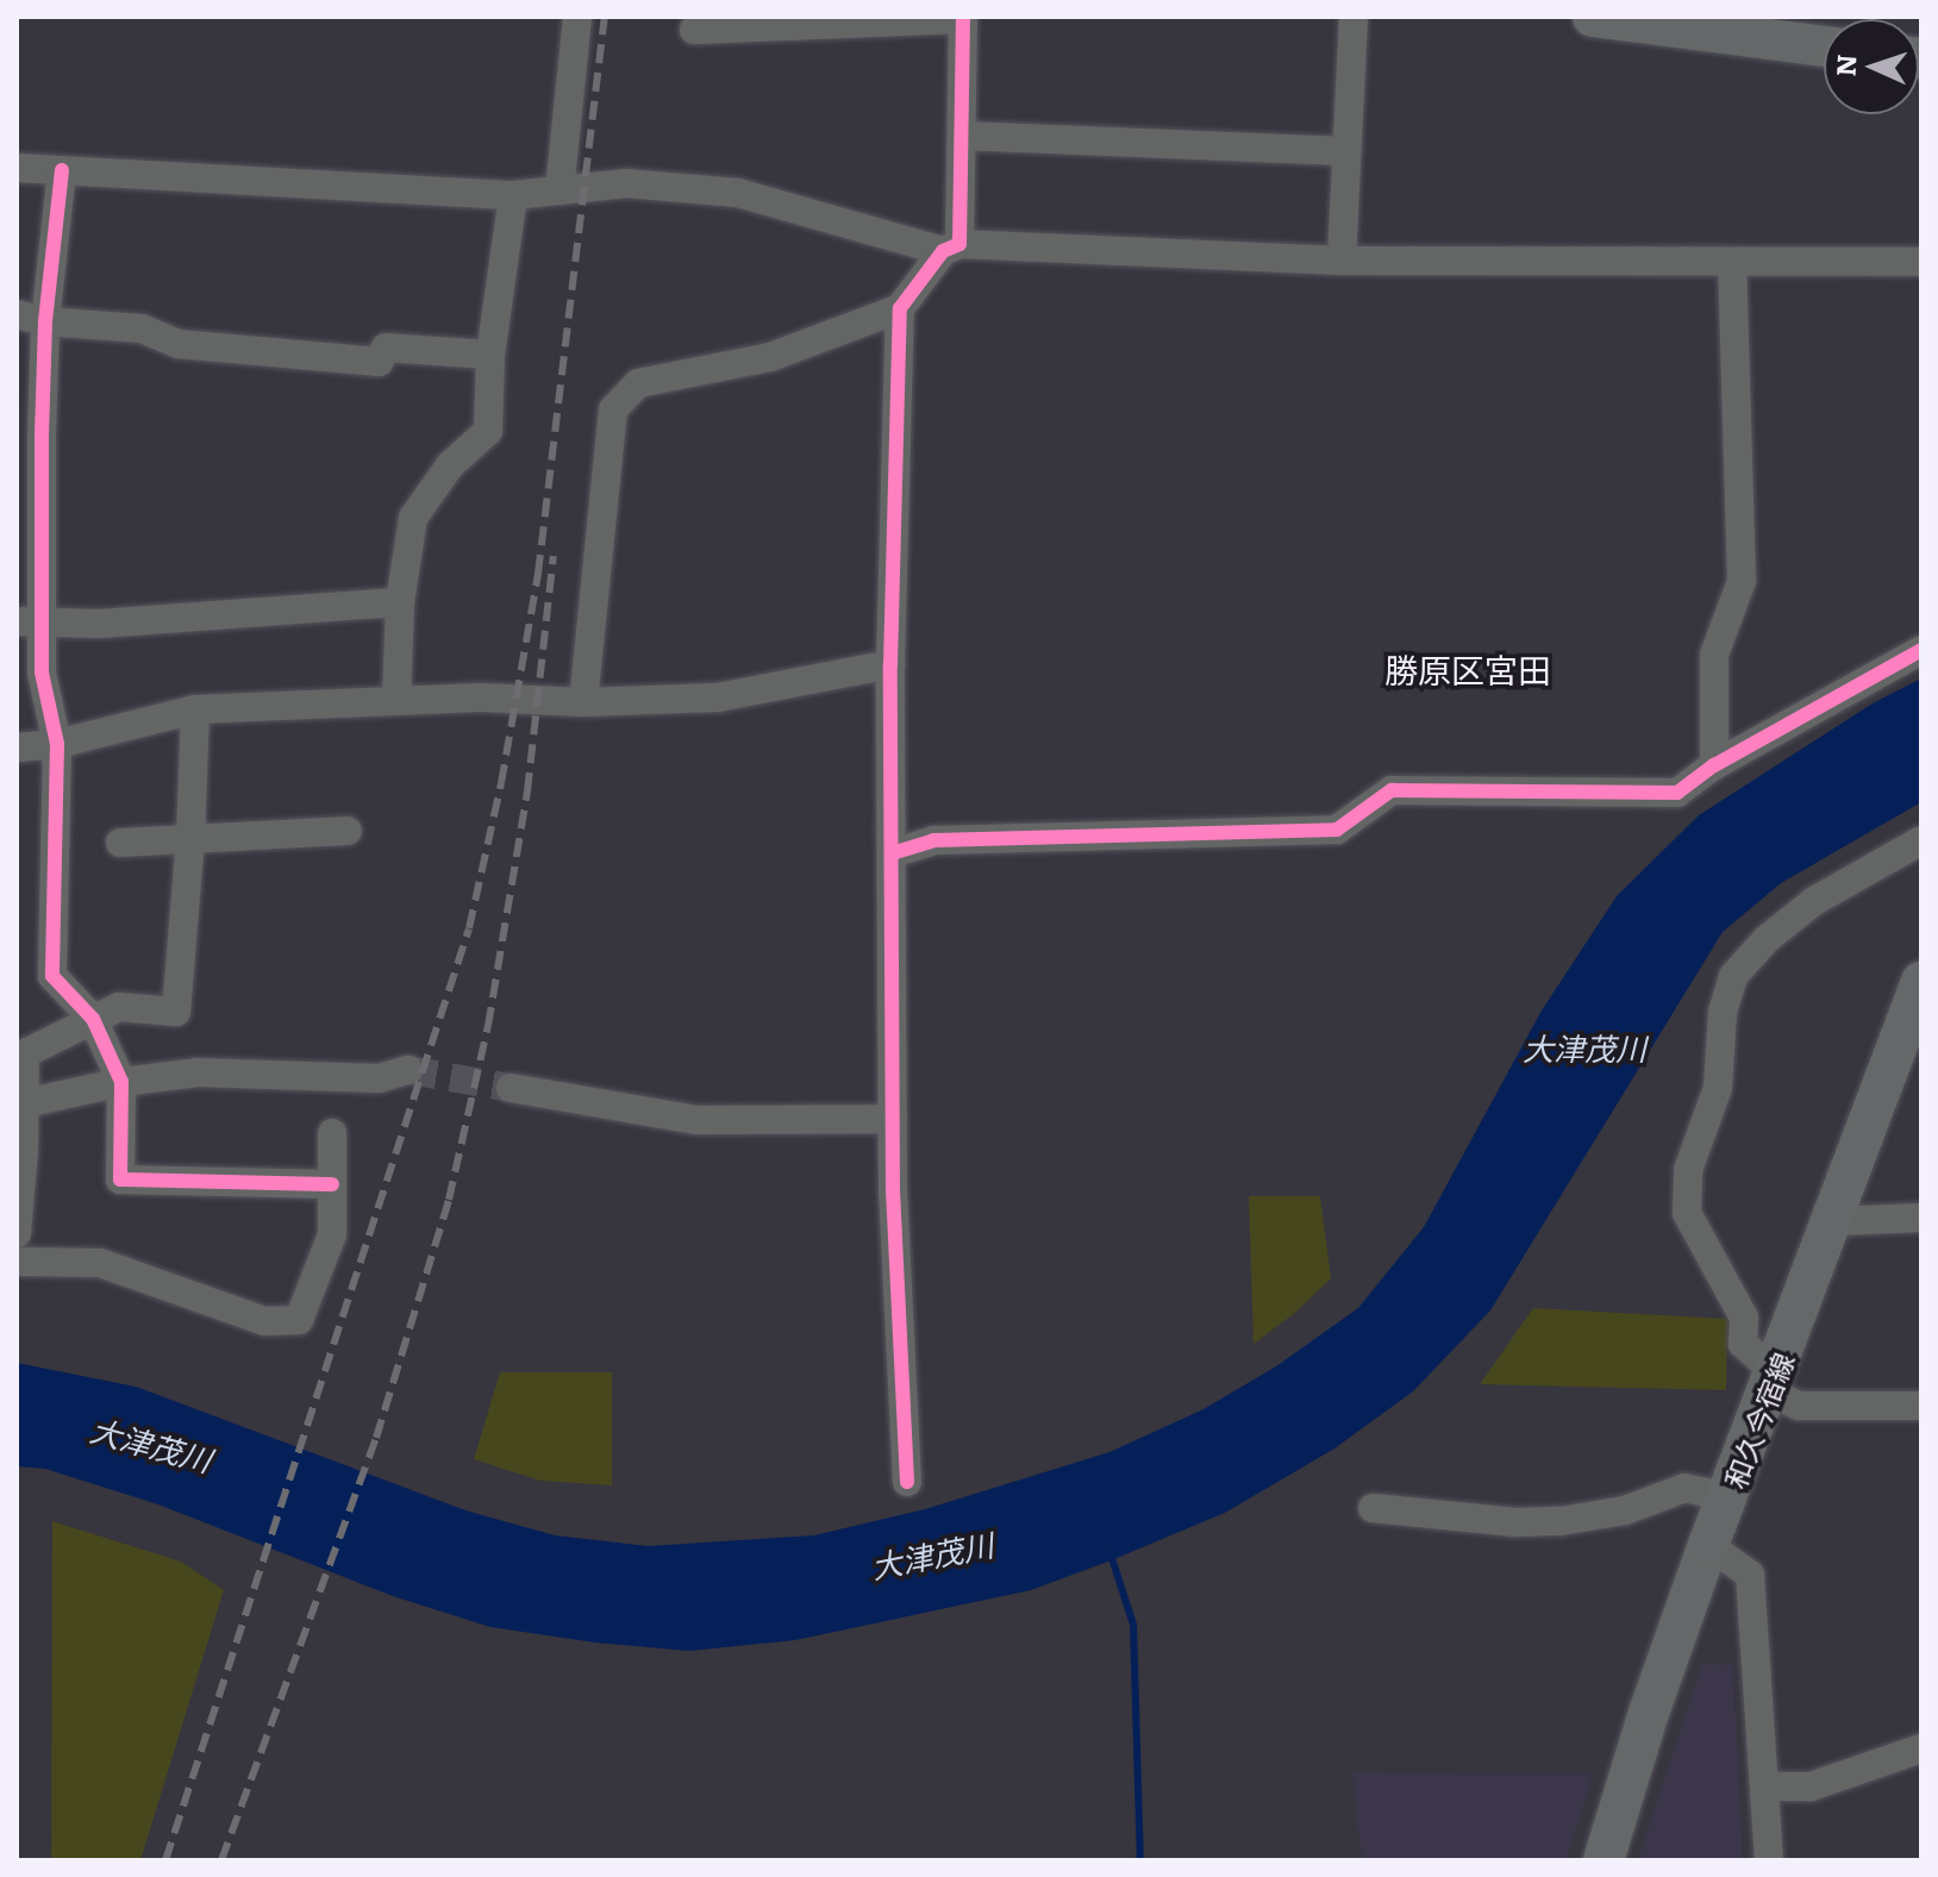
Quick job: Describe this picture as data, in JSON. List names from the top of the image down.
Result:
{
  "streets": {
    "main road": ["和久今宿線"]
  },
  "districts": ["勝原区宮田"],
  "water": ["大津茂川"],
  "north": "left"
}
